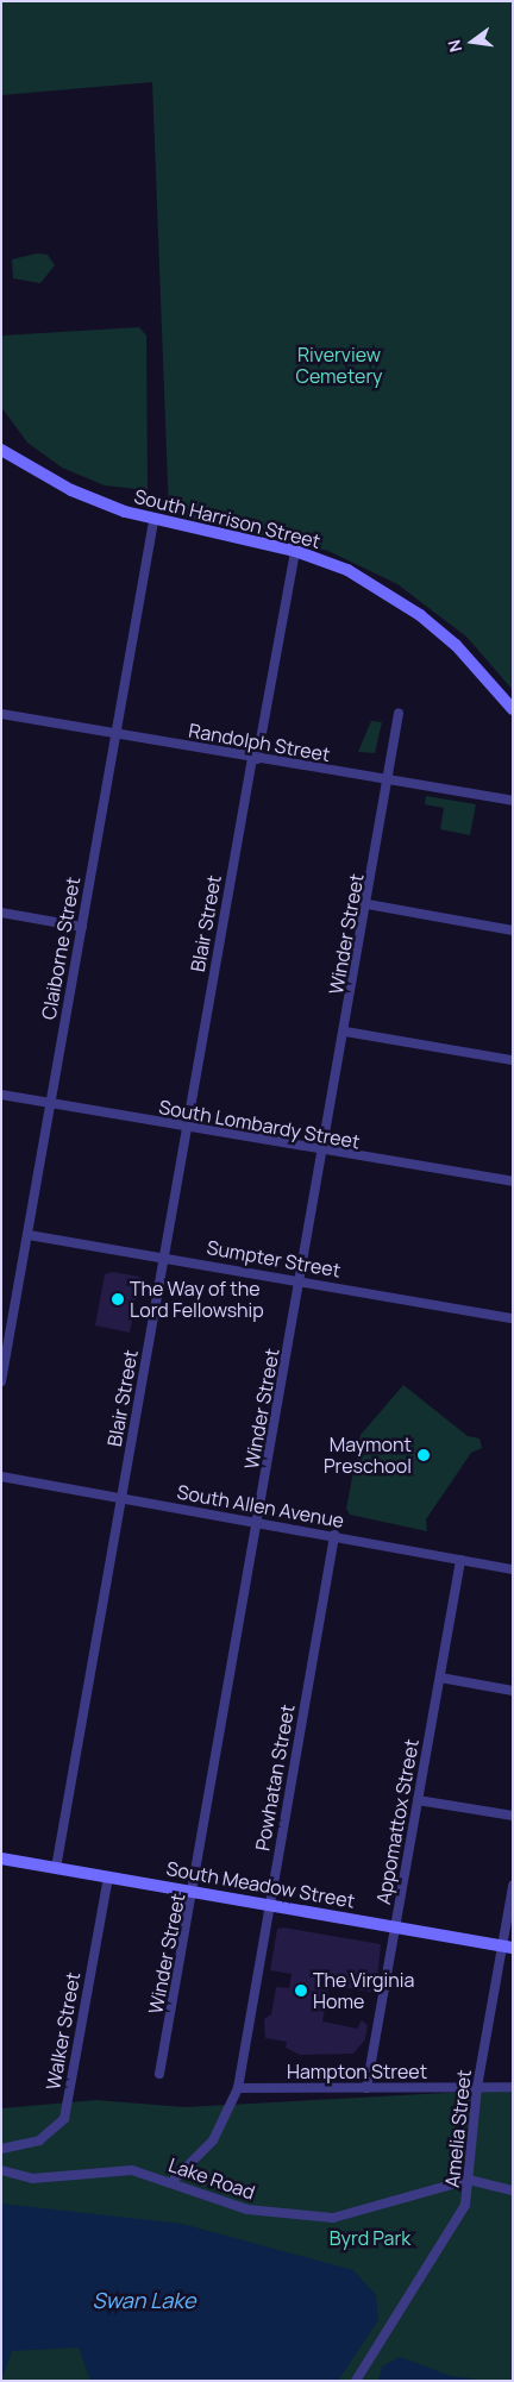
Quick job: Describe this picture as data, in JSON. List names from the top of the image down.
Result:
{
  "streets": {
    "street": [
      "South Harrison Street",
      "Randolph Street",
      "Blair Street",
      "Winder Street",
      "Claiborne Street",
      "South Lombardy Street",
      "Sumpter Street",
      "South Allen Avenue",
      "Powhatan Street",
      "Appomattox Street",
      "South Meadow Street",
      "Walker Street",
      "Hampton Street",
      "Amelia Street",
      "Lake Road"
    ]
  },
  "crossings": [
    ["South Harrison Street", "Blair Street"],
    ["South Harrison Street", "Claiborne Street"],
    ["Randolph Street", "Blair Street"],
    ["Randolph Street", "Winder Street"],
    ["Randolph Street", "Claiborne Street"],
    ["Blair Street", "South Lombardy Street"],
    ["Blair Street", "Sumpter Street"],
    ["Blair Street", "South Allen Avenue"],
    ["Blair Street", "South Meadow Street"],
    ["Winder Street", "South Lombardy Street"],
    ["Winder Street", "Sumpter Street"],
    ["Winder Street", "South Allen Avenue"],
    ["Winder Street", "South Meadow Street"],
    ["Claiborne Street", "South Lombardy Street"],
    ["Claiborne Street", "Sumpter Street"],
    ["South Allen Avenue", "Powhatan Street"],
    ["South Allen Avenue", "Appomattox Street"],
    ["Powhatan Street", "South Meadow Street"],
    ["Powhatan Street", "Hampton Street"],
    ["Powhatan Street", "Lake Road"],
    ["Appomattox Street", "South Meadow Street"],
    ["Appomattox Street", "Hampton Street"],
    ["South Meadow Street", "Walker Street"],
    ["South Meadow Street", "Amelia Street"],
    ["Hampton Street", "Amelia Street"],
    ["Amelia Street", "Lake Road"]
  ],
  "water": ["Swan Lake"],
  "parks": ["Riverview Cemetery", "Byrd Park"],
  "places": ["The Way of the Lord Fellowship", "Maymont Preschool", "The Virginia Home"],
  "north": "left"
}
